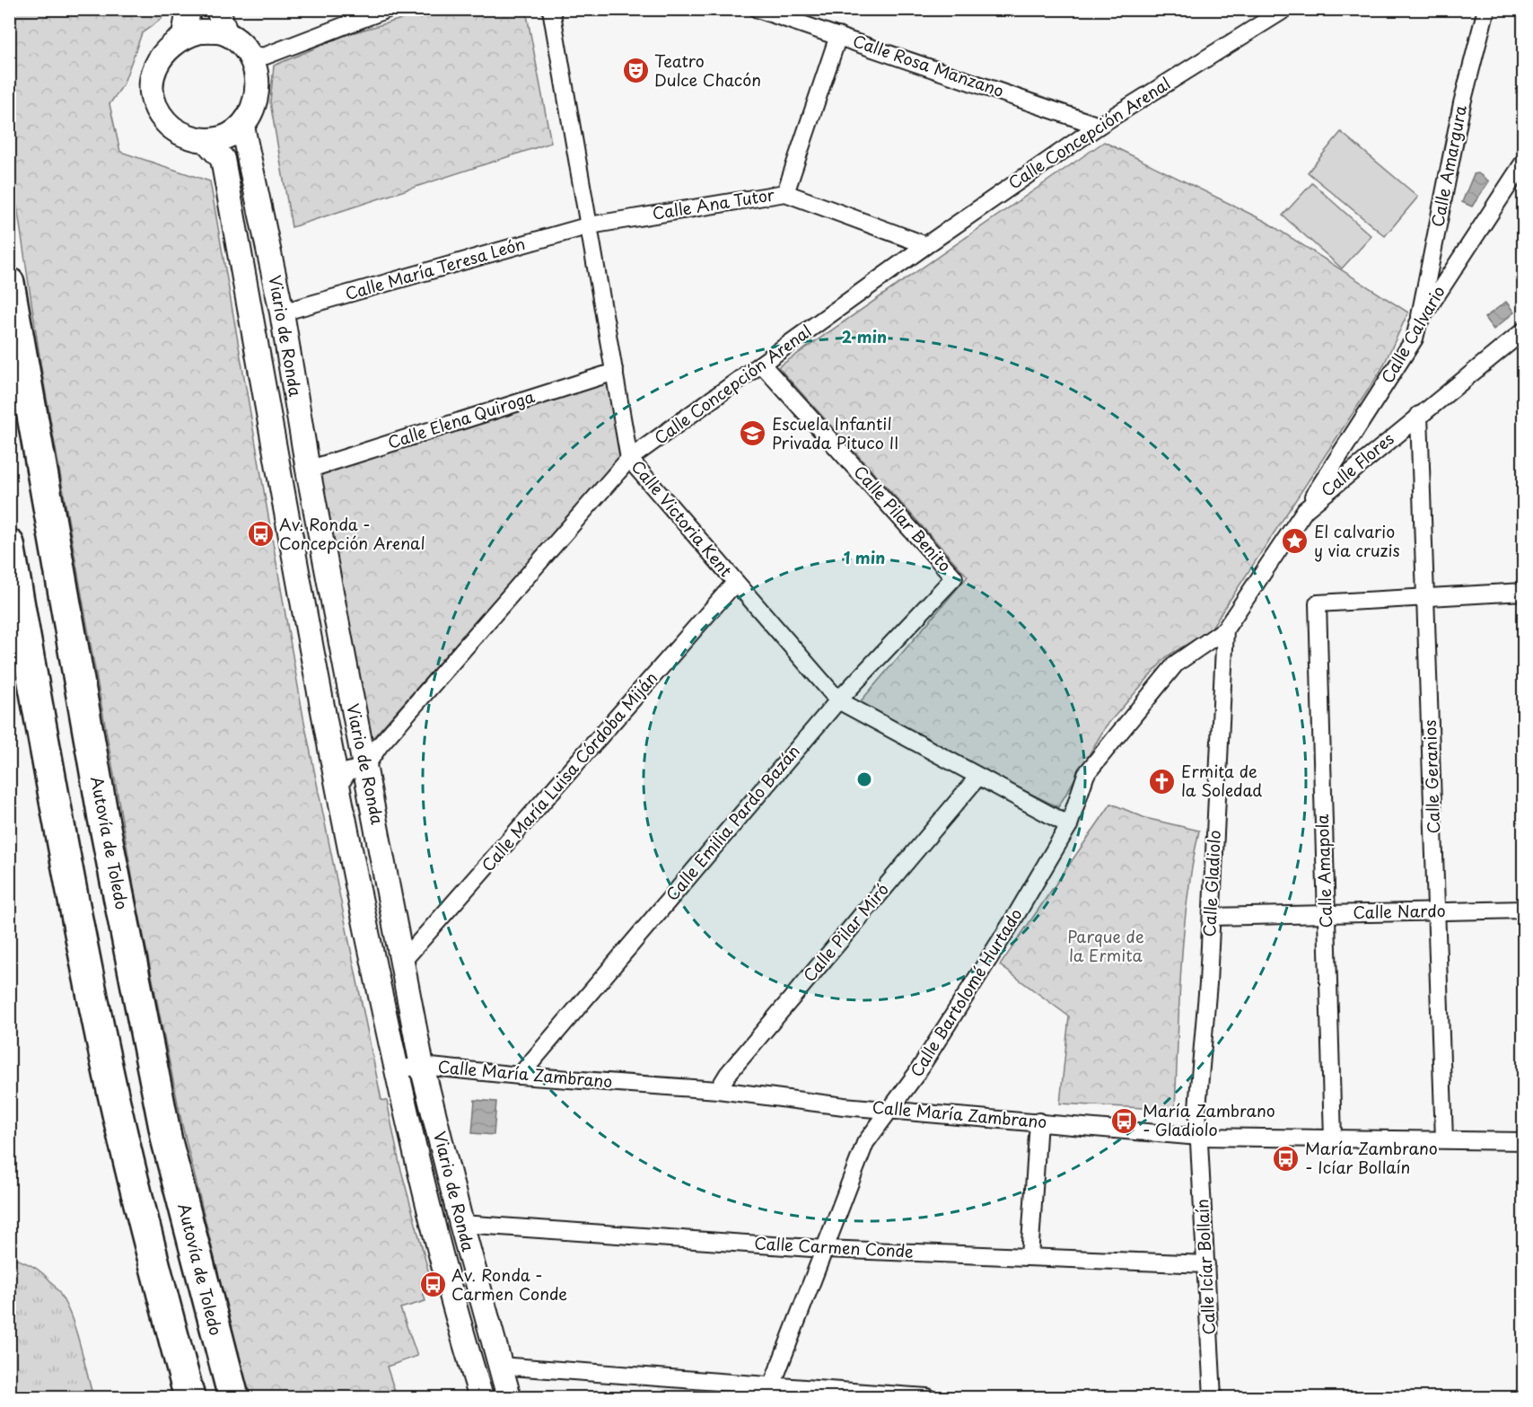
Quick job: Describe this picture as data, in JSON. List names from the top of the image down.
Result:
{
  "streets": {
    "highway": ["Autovía de Toledo"],
    "main road": ["Viario de Ronda"],
    "street": [
      "Calle Rosa Manzano",
      "Calle Concepción Arenal",
      "Calle Amargura",
      "Calle Ana Tutor",
      "Calle María Teresa León",
      "Calle Calvario",
      "Calle Elena Quiroga",
      "Calle Flores",
      "Calle Victoria Kent",
      "Calle Pilar Benito",
      "Calle María Luisa Córdoba Miján",
      "Calle Geranios",
      "Calle Emilia Pardo Bazán",
      "Calle Amapola",
      "Calle Gladiolo",
      "Calle Nardo",
      "Calle Pilar Miró",
      "Calle Bartolomé Hurtado",
      "Calle María Zambrano",
      "Calle Carmen Conde",
      "Calle Icíar Bollaín"
    ]
  },
  "crossings": [
    ["Calle Rosa Manzano", "Calle Concepción Arenal"],
    ["Calle Concepción Arenal", "Calle Ana Tutor"],
    ["Calle Concepción Arenal", "Viario de Ronda"],
    ["Calle Concepción Arenal", "Calle Victoria Kent"],
    ["Calle Concepción Arenal", "Calle Pilar Benito"],
    ["Calle Amargura", "Calle Calvario"],
    ["Calle Ana Tutor", "Calle María Teresa León"],
    ["Calle Ana Tutor", "Calle Victoria Kent"],
    ["Calle María Teresa León", "Viario de Ronda"],
    ["Calle María Teresa León", "Calle Victoria Kent"],
    ["Calle Calvario", "Calle Flores"],
    ["Viario de Ronda", "Calle Elena Quiroga"],
    ["Viario de Ronda", "Calle María Luisa Córdoba Miján"],
    ["Viario de Ronda", "Calle María Zambrano"],
    ["Viario de Ronda", "Calle Carmen Conde"],
    ["Calle Elena Quiroga", "Calle Victoria Kent"],
    ["Calle Flores", "Calle Geranios"],
    ["Calle Flores", "Calle Gladiolo"],
    ["Calle Flores", "Calle Bartolomé Hurtado"],
    ["Calle Victoria Kent", "Calle María Luisa Córdoba Miján"],
    ["Calle Victoria Kent", "Calle Emilia Pardo Bazán"],
    ["Calle Victoria Kent", "Calle Pilar Miró"],
    ["Calle Victoria Kent", "Calle Bartolomé Hurtado"],
    ["Calle Pilar Benito", "Calle Emilia Pardo Bazán"],
    ["Calle Geranios", "Calle Amapola"],
    ["Calle Geranios", "Calle Nardo"],
    ["Calle Geranios", "Calle María Zambrano"],
    ["Calle Emilia Pardo Bazán", "Calle María Zambrano"],
    ["Calle Amapola", "Calle Nardo"],
    ["Calle Amapola", "Calle María Zambrano"],
    ["Calle Gladiolo", "Calle Nardo"],
    ["Calle Gladiolo", "Calle Bartolomé Hurtado"],
    ["Calle Gladiolo", "Calle María Zambrano"],
    ["Calle Gladiolo", "Calle Icíar Bollaín"],
    ["Calle Pilar Miró", "Calle María Zambrano"],
    ["Calle Bartolomé Hurtado", "Calle María Zambrano"],
    ["Calle Bartolomé Hurtado", "Calle Carmen Conde"],
    ["Calle María Zambrano", "Calle Icíar Bollaín"],
    ["Calle Carmen Conde", "Calle Icíar Bollaín"]
  ],
  "parks": ["Parque de la Ermita"],
  "places": {
    "theatre": ["Teatro Dulce Chacón"],
    "school or university": ["Escuela Infantil Privada Pituco II"],
    "bus stop": [
      "Av. Ronda - Concepción Arenal",
      "María Zambrano - Gladiolo",
      "María Zambrano - Icíar Bollaín",
      "Av. Ronda - Carmen Conde"
    ],
    "place": ["El calvario y via cruzis"],
    "church": ["Ermita de la Soledad"]
  },
  "rings": ["2 min", "1 min"]
}
